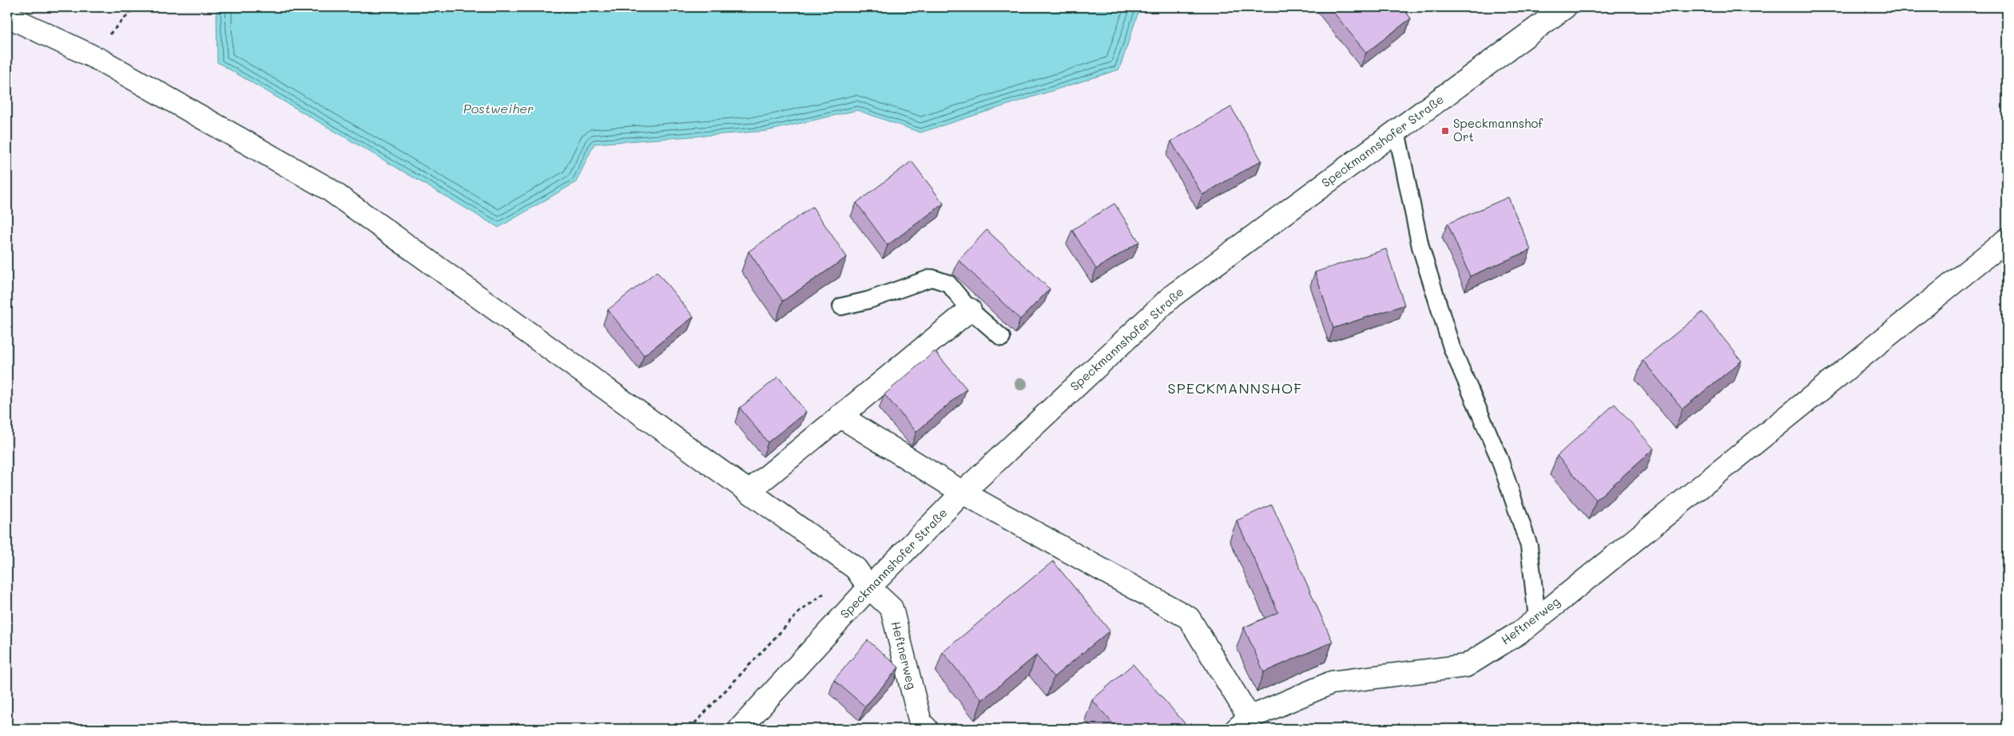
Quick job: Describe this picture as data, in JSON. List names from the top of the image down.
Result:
{
  "streets": {
    "street": ["Speckmannshofer Straße", "Heftnerweg"]
  },
  "crossings": [
    ["Speckmannshofer Straße", "Heftnerweg"]
  ],
  "districts": ["SPECKMANNSHOF"],
  "water": ["Postweiher"],
  "places": {
    "transit": ["Speckmannshof Ort"]
  }
}
